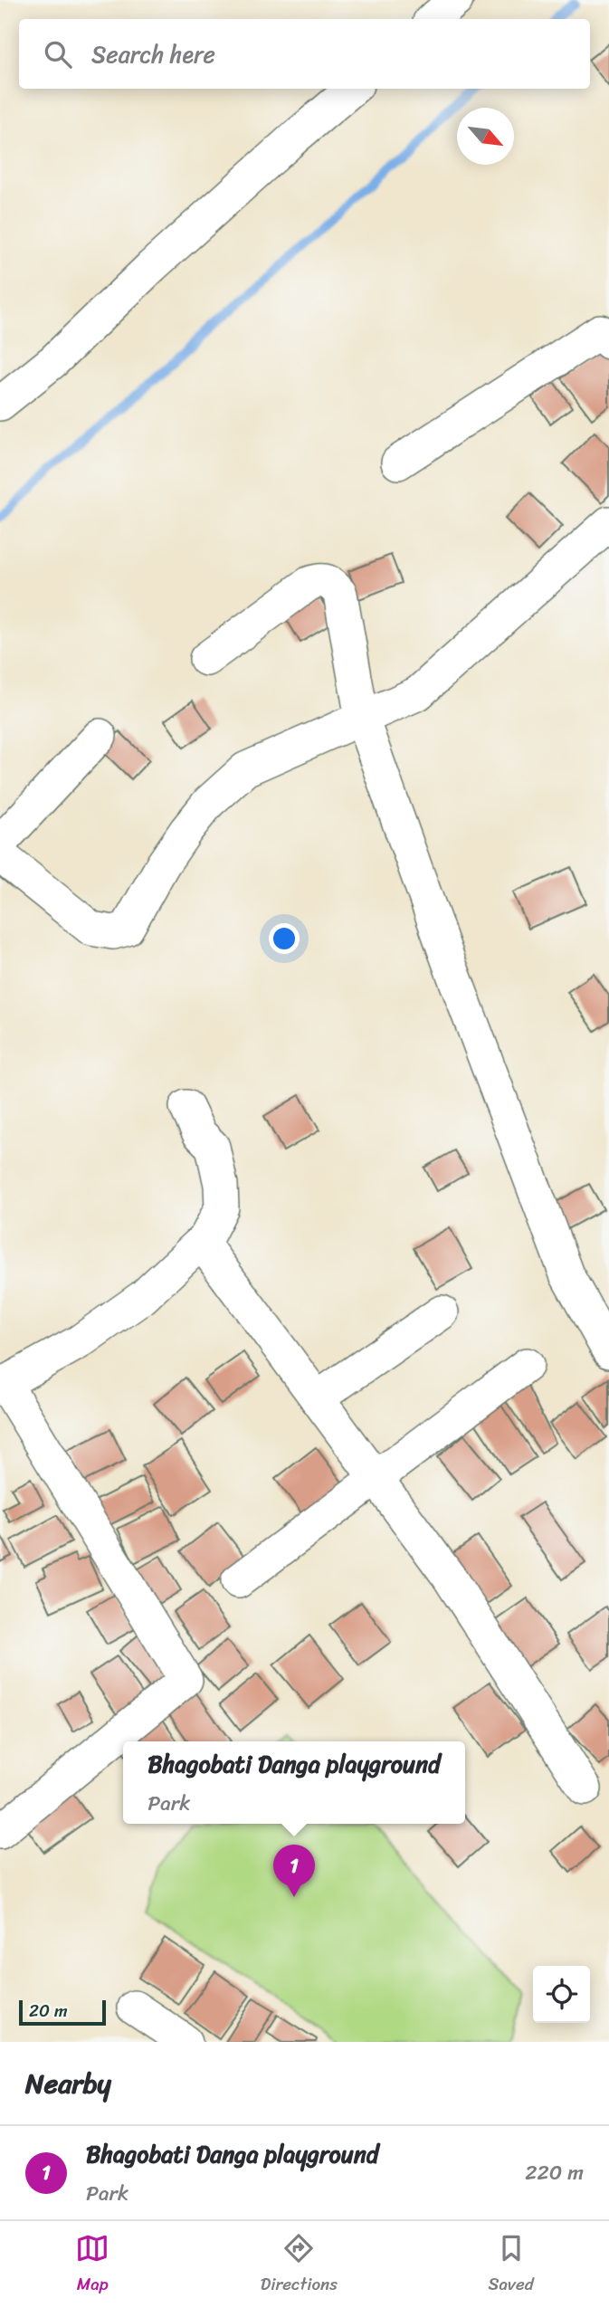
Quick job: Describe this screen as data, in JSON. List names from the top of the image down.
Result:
{
  "scale_bar": "20 m",
  "north": "bottom right",
  "page": {
    "search": "Search here",
    "popup": ["Bhagobati Danga playground", "Park"],
    "pins": "1",
    "scale": "20 m",
    "heading": "Nearby",
    "list": [
      {
        "mark": "1",
        "name": "Bhagobati Danga playground",
        "note": "Park",
        "value": "220 m"
      }
    ],
    "nav": ["Map", "Directions", "Saved"]
  }
}
